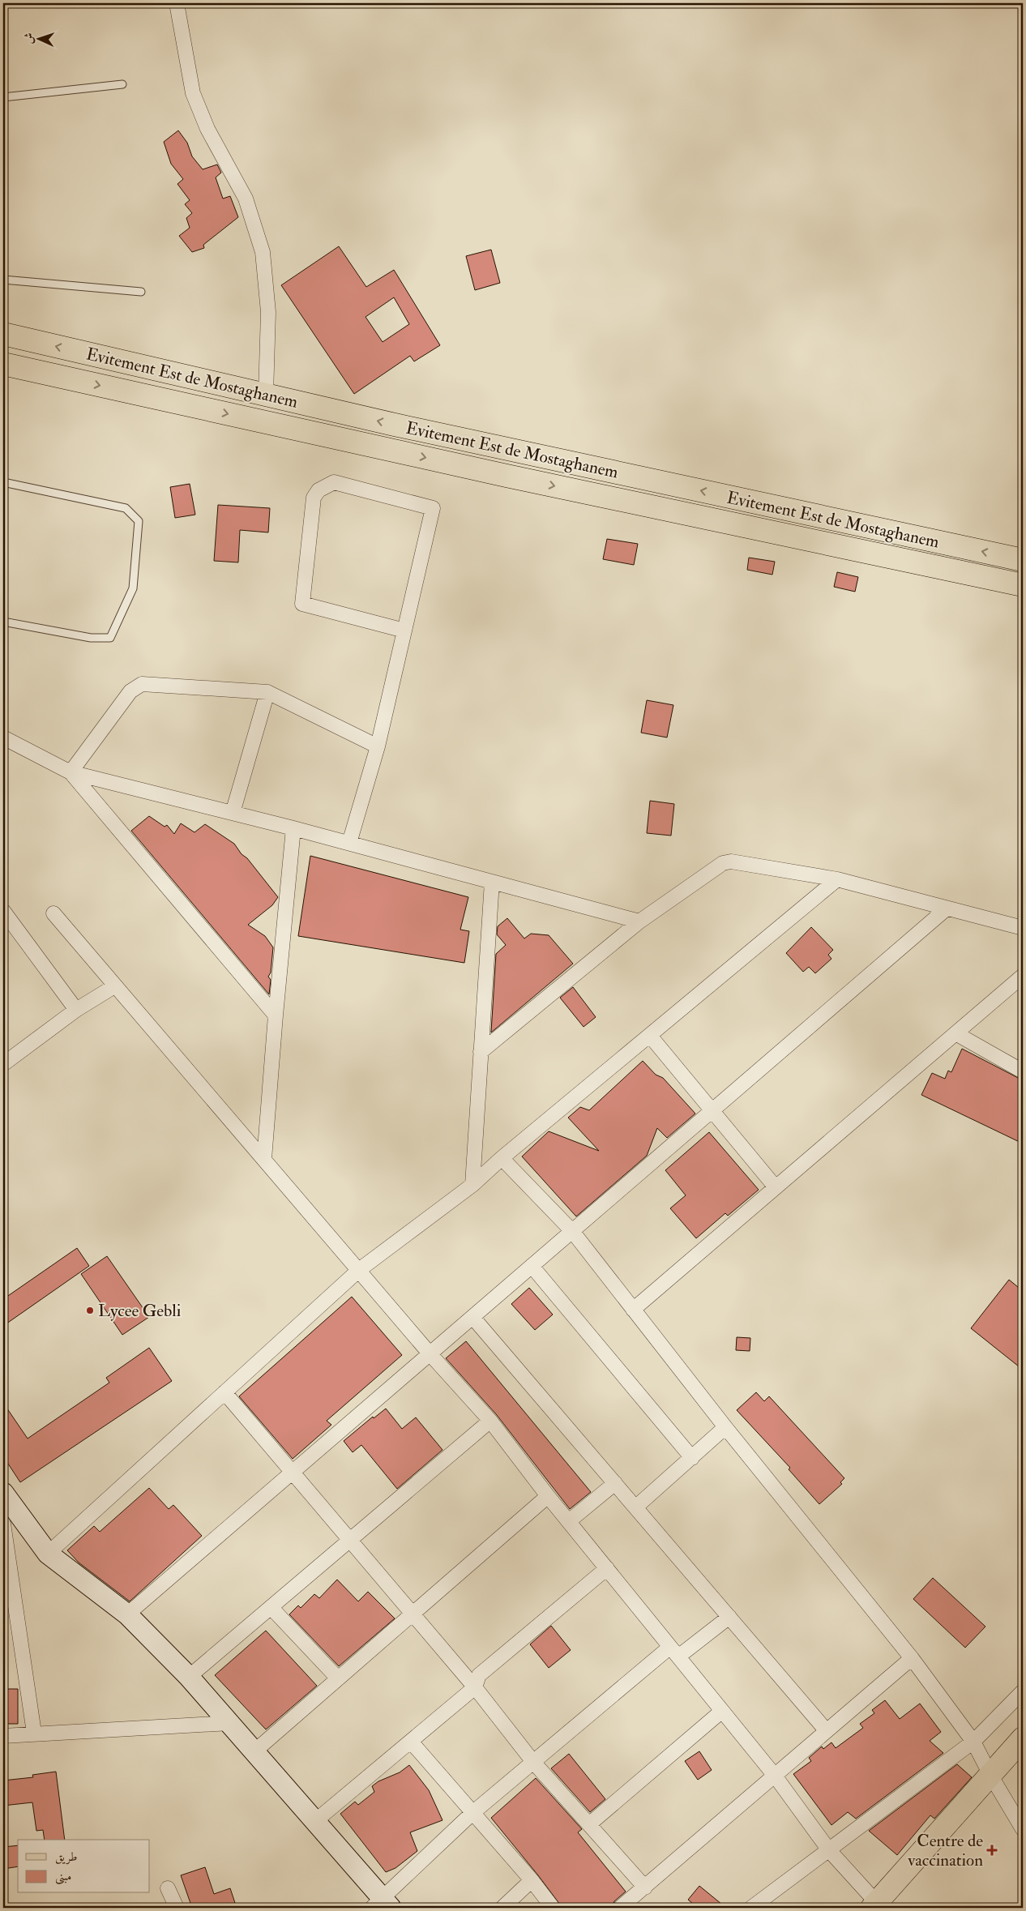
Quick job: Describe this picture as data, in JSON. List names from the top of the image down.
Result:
{
  "streets": {
    "main road": ["Evitement Est de Mostaghanem"]
  },
  "places": {
    "other": ["Lycee Gebli"],
    "health": ["Centre de vaccination"]
  },
  "legend": ["طريق", "مبنى"],
  "north": "left"
}
